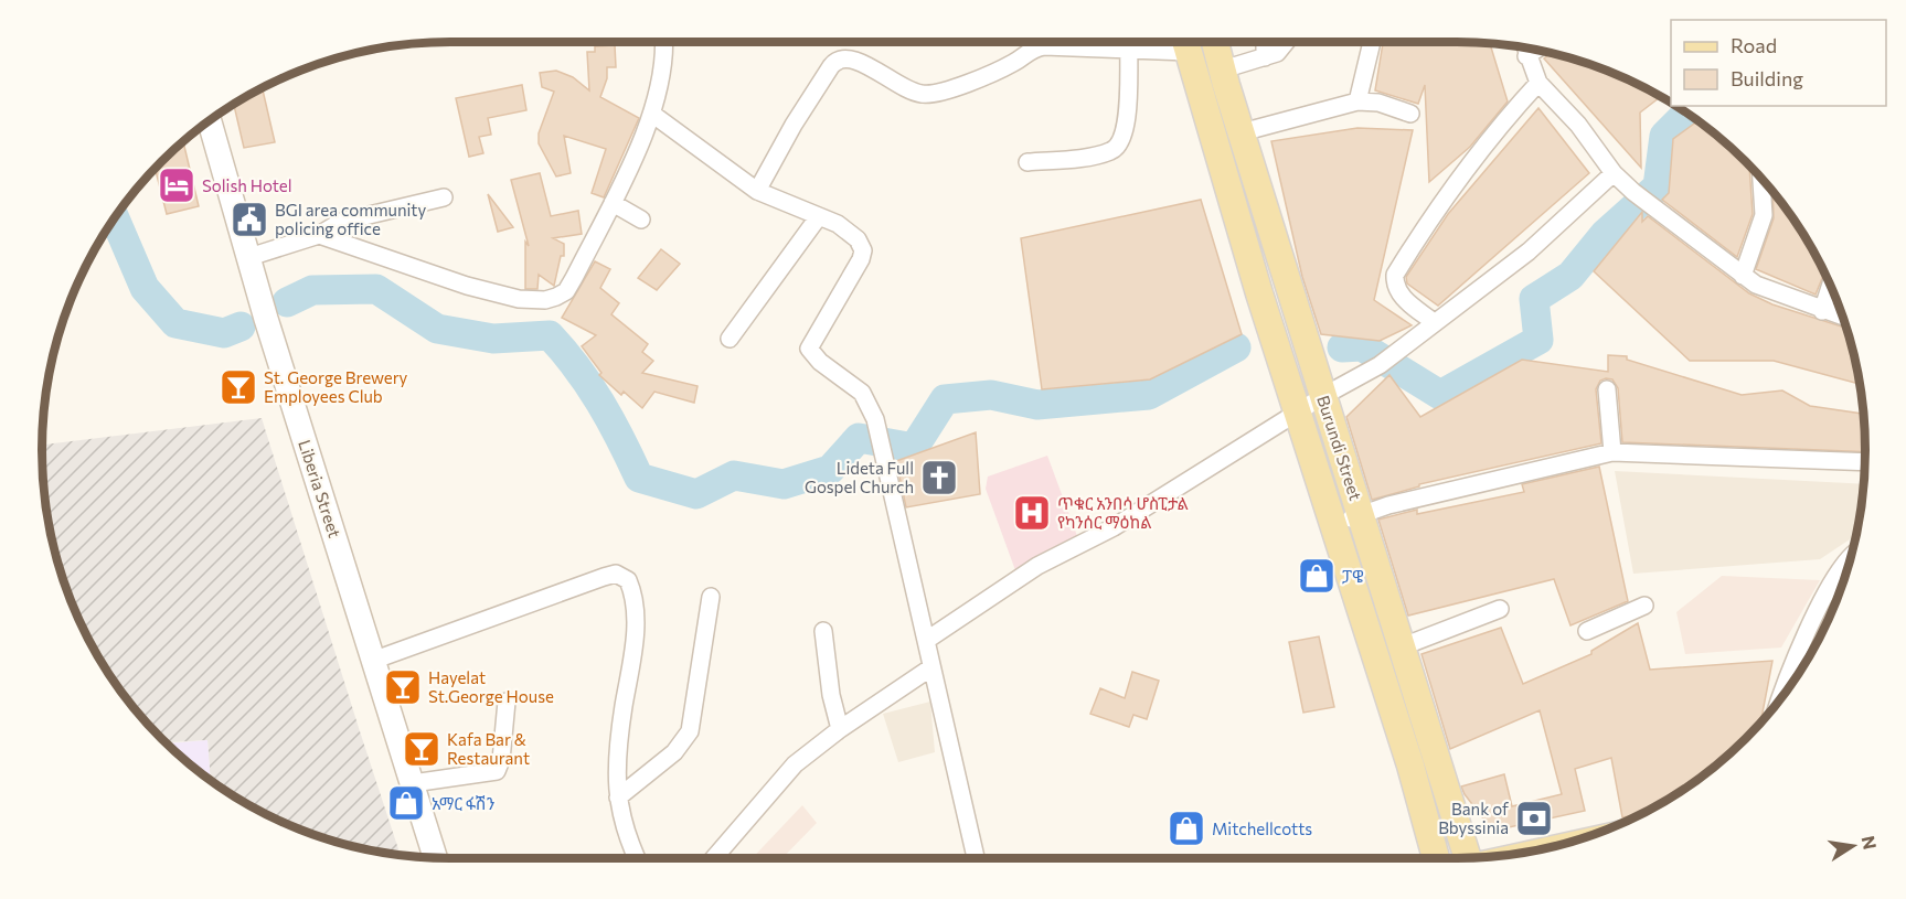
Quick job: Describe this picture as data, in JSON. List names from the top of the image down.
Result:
{
  "streets": {
    "main road": ["Burundi Street"],
    "street": ["Liberia Street"]
  },
  "places": {
    "hotel": ["Solish Hotel"],
    "public building": ["BGI area community policing office"],
    "bar": ["St. George Brewery Employees Club", "Hayelat St.George House", "Kafa Bar & Restaurant"],
    "church": ["Lideta Full Gospel Church"],
    "hospital": ["ጥቁር አንበሳ ሆስፒታል የካንሰር ማዕከል"],
    "shop": ["ፓዌ", "አማር ፋሽን", "Mitchellcotts"],
    "bank": ["Bank of Bbyssinia"]
  },
  "legend": ["Road", "Building"],
  "north": "right"
}
